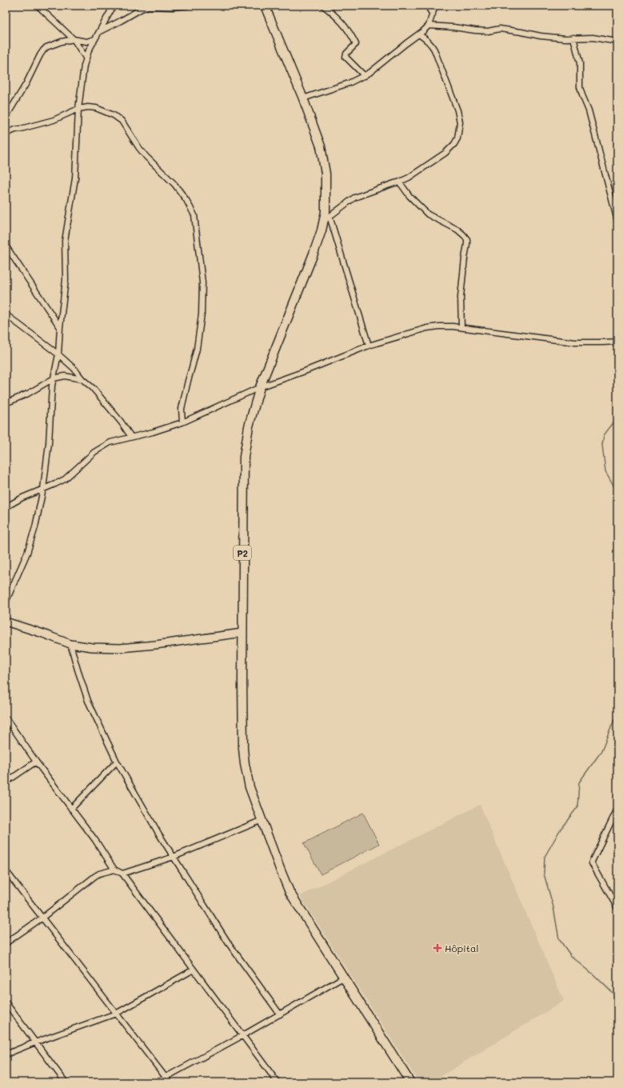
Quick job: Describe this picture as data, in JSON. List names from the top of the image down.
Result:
{
  "streets": {
    "main road": ["P2"]
  },
  "places": {
    "health": ["Hôpital"]
  }
}
